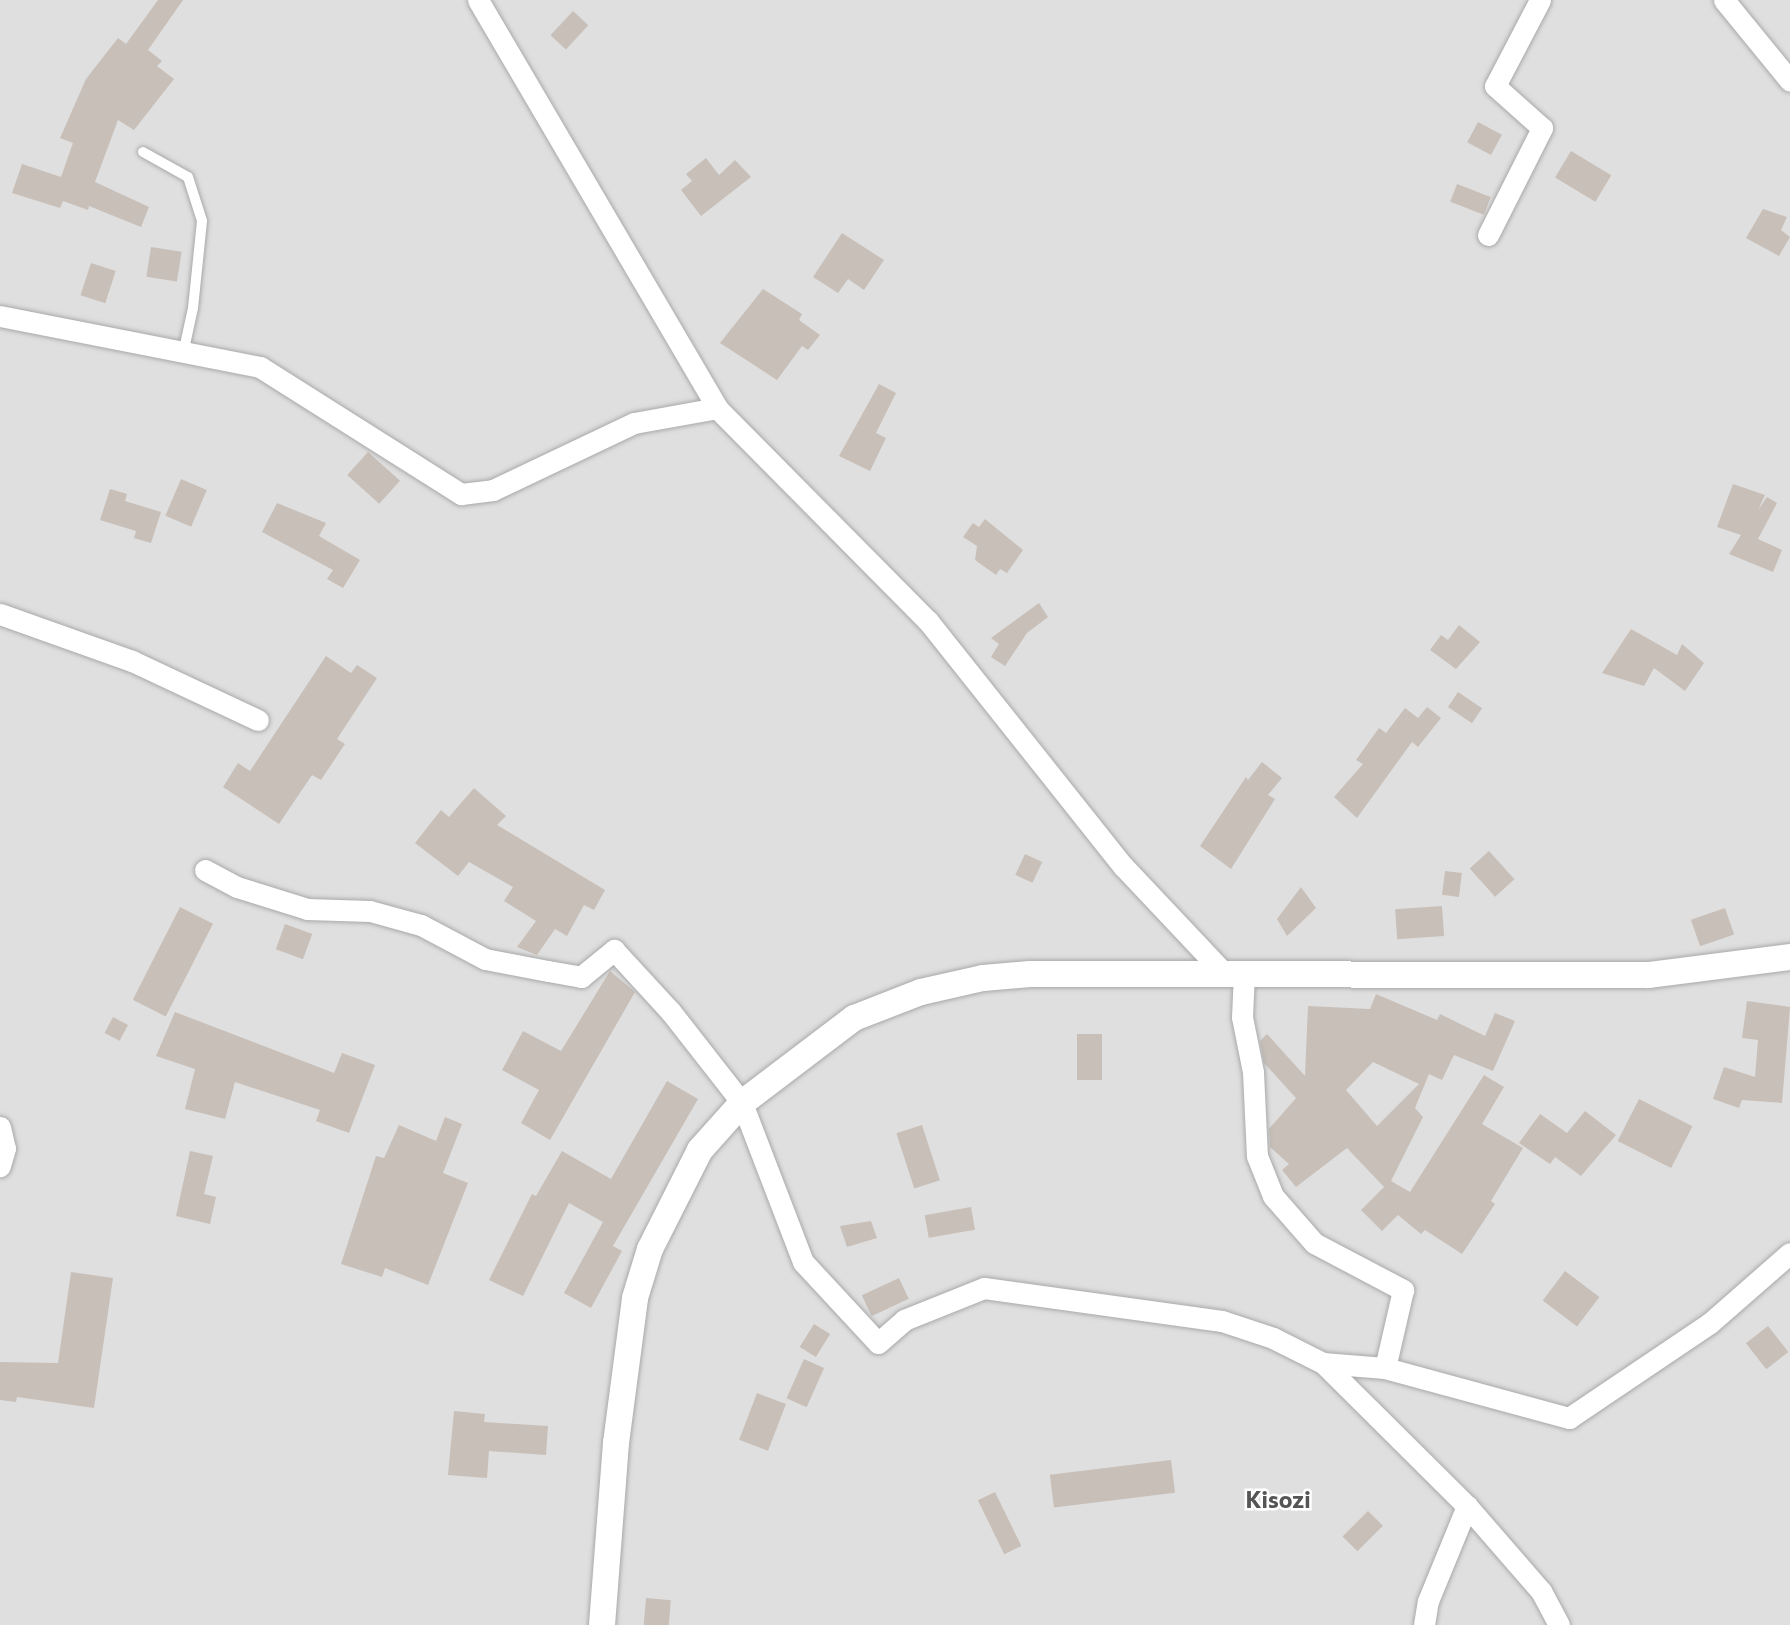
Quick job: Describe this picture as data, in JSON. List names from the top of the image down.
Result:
{
  "districts": ["Kisozi"]
}
